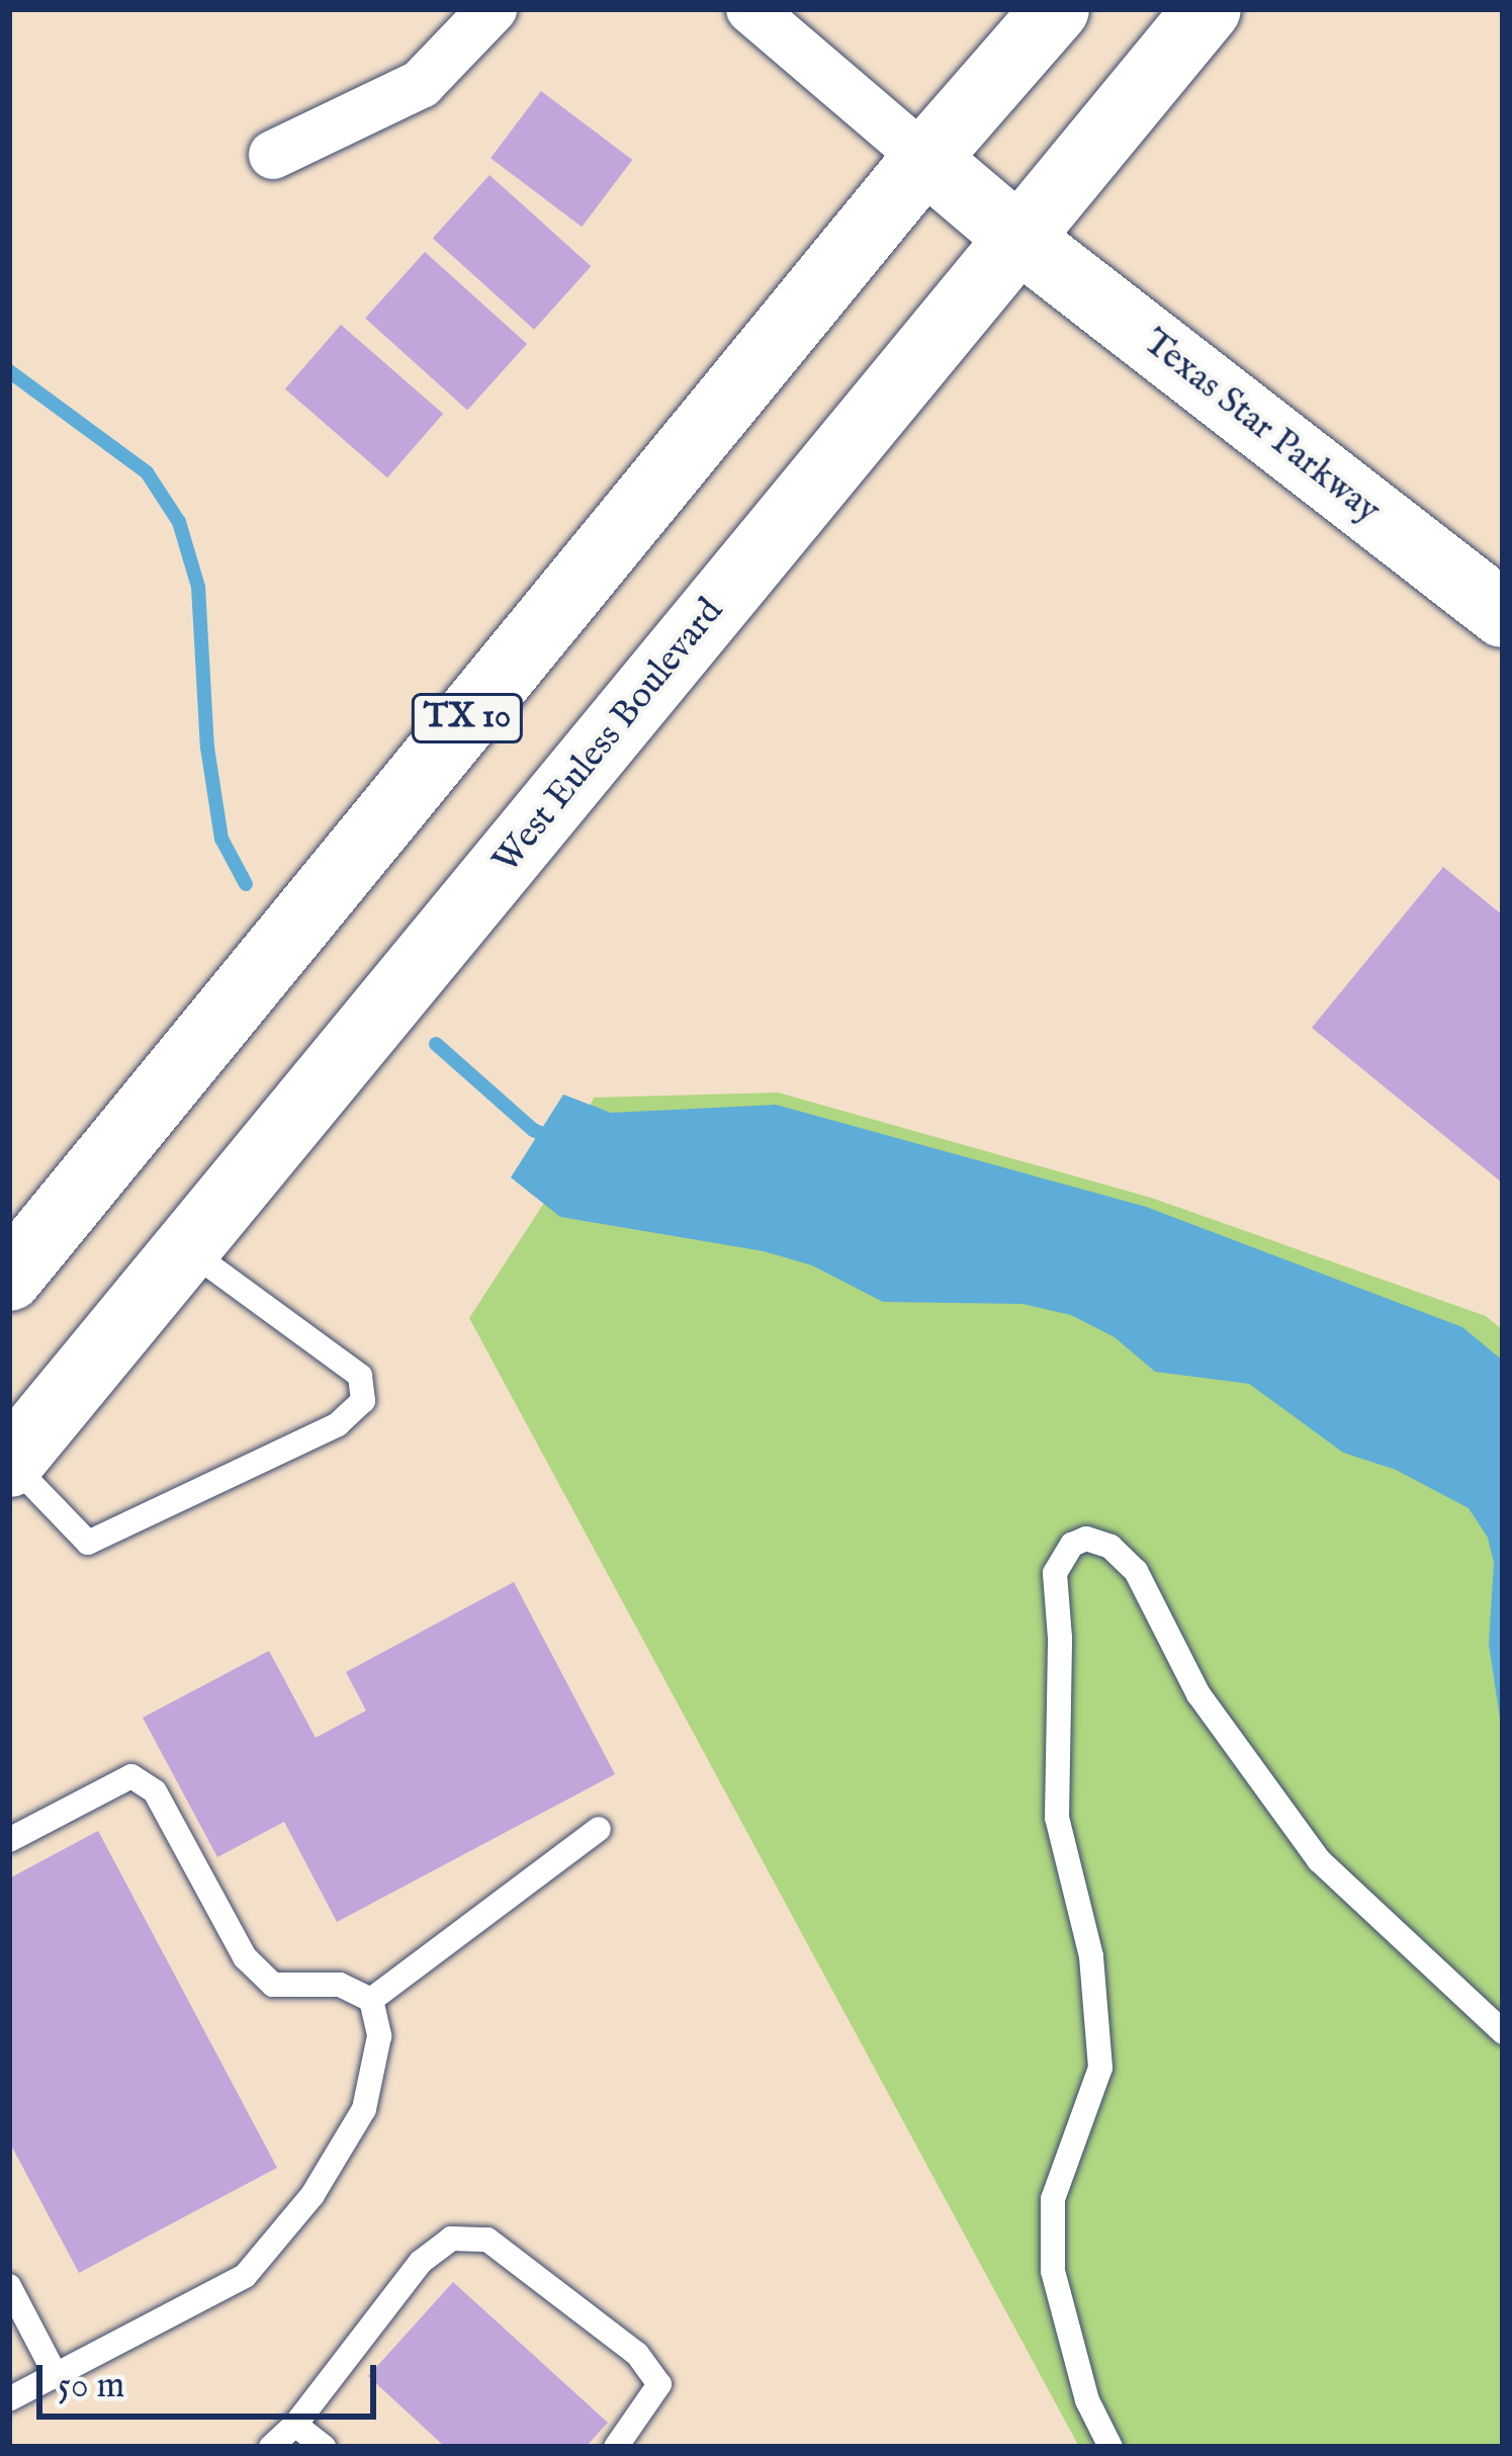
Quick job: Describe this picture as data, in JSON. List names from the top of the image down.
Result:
{
  "streets": {
    "main road": ["Texas Star Parkway", "TX 10", "West Euless Boulevard"]
  },
  "crossings": [
    ["Texas Star Parkway", "TX 10"],
    ["Texas Star Parkway", "West Euless Boulevard"]
  ],
  "scale_bar": "50 m"
}
